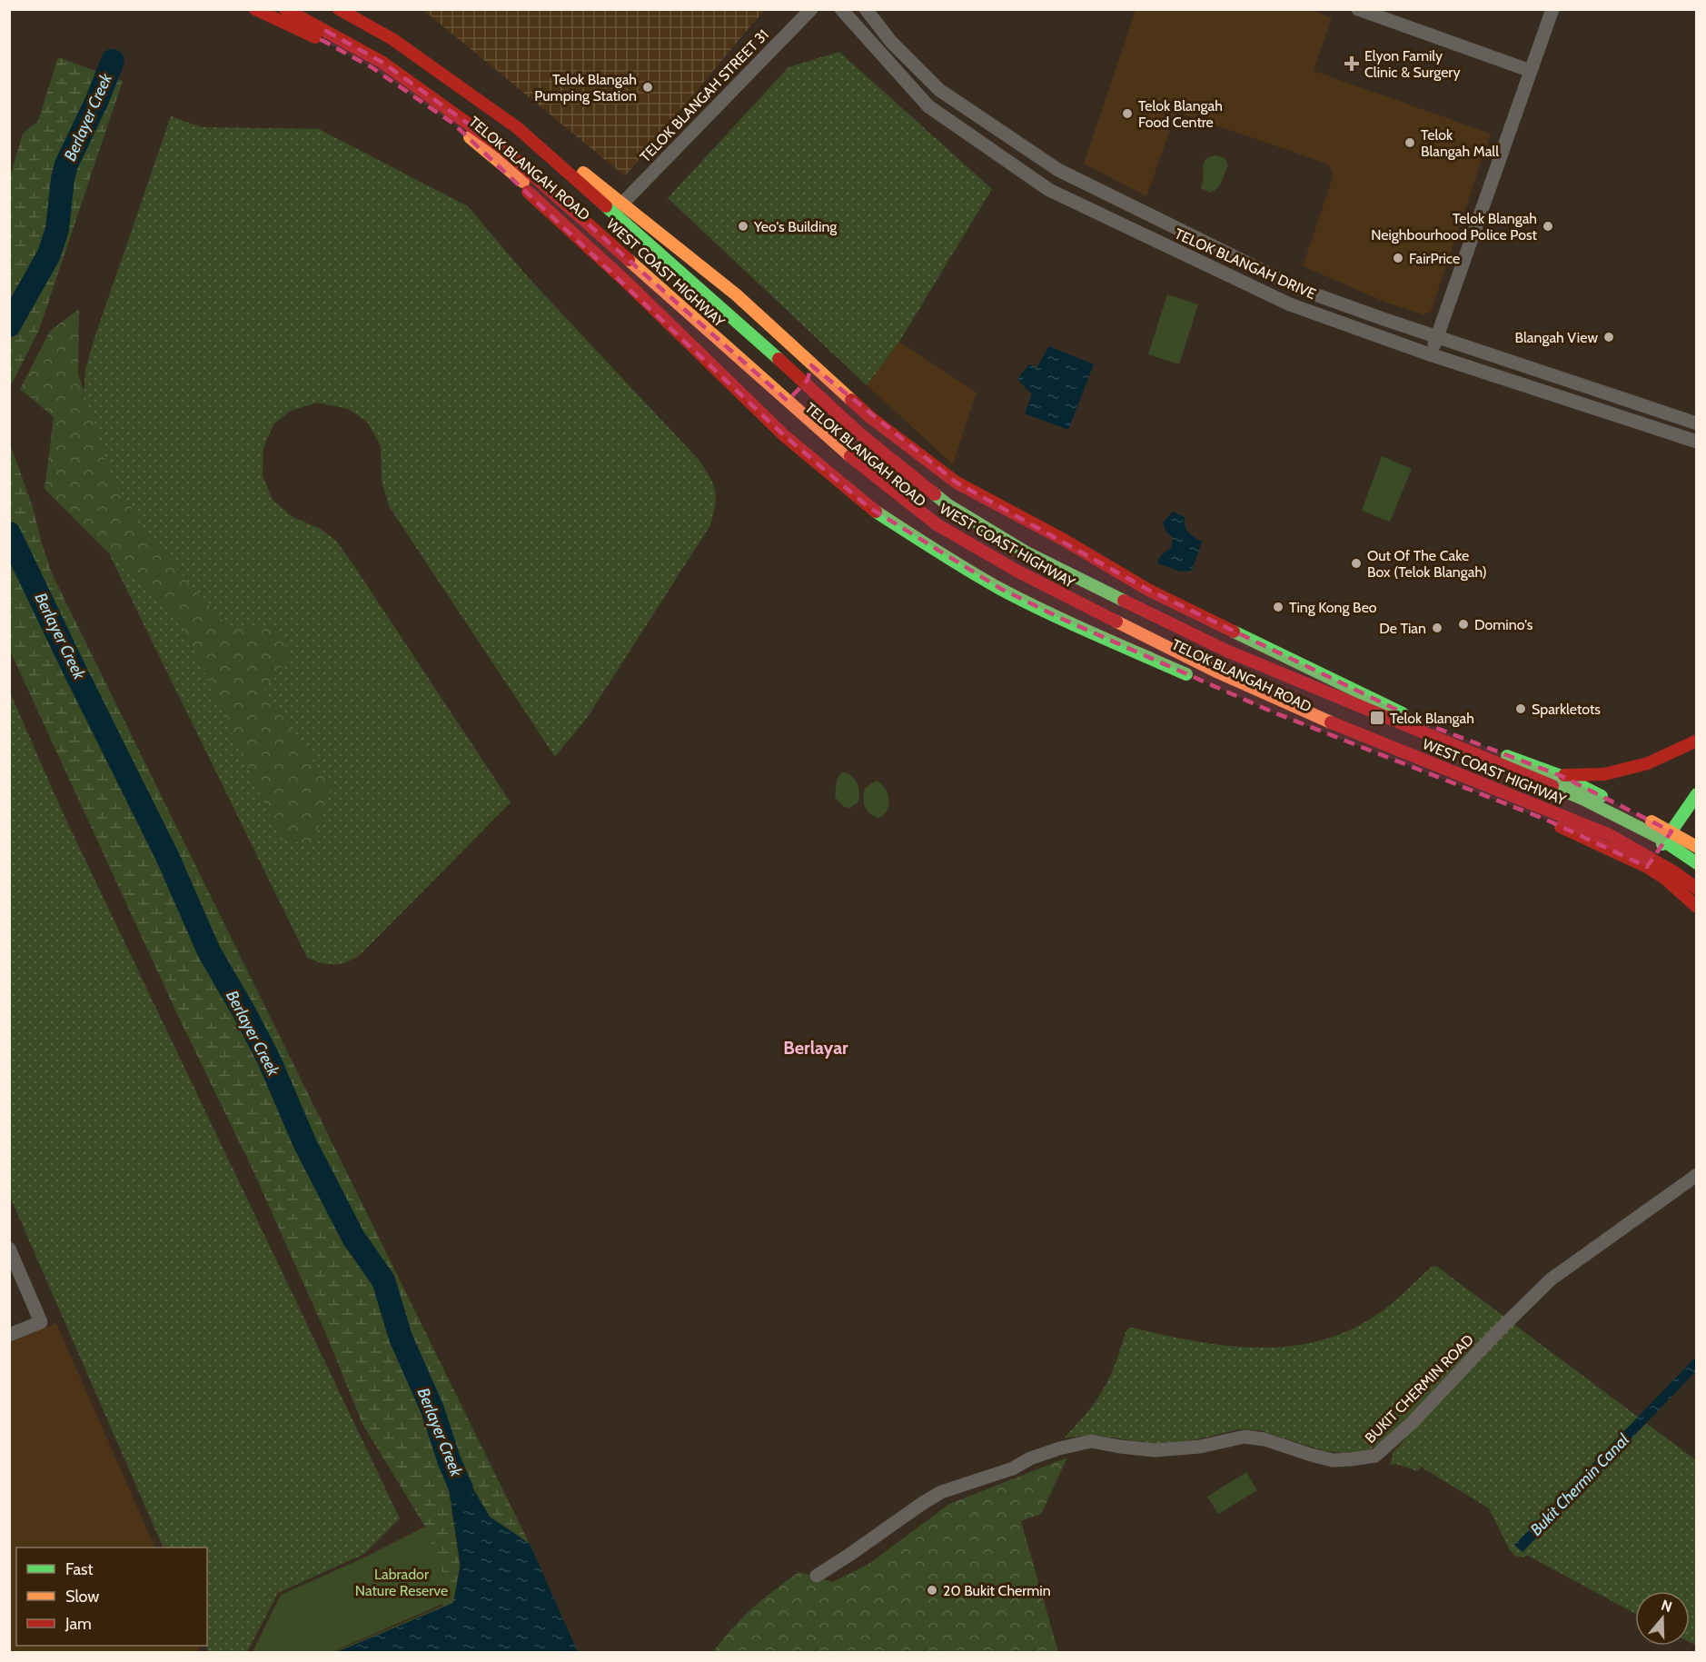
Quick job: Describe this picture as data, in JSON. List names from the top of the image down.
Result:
{
  "streets": {
    "main road": ["TELOK BLANGAH ROAD", "WEST COAST HIGHWAY"],
    "street": ["TELOK BLANGAH STREET 31", "TELOK BLANGAH DRIVE", "BUKIT CHERMIN ROAD"]
  },
  "crossings": [
    ["TELOK BLANGAH STREET 31", "TELOK BLANGAH ROAD"]
  ],
  "districts": ["Berlayar"],
  "water": ["Berlayer Creek", "Bukit Chermin Canal"],
  "parks": ["Labrador Nature Reserve"],
  "places": {
    "health": ["Elyon Family Clinic & Surgery"],
    "other": [
      "Telok Blangah Pumping Station",
      "Telok Blangah Food Centre",
      "Telok Blangah Mall",
      "Yeo's Building",
      "Telok Blangah Neighbourhood Police Post",
      "FairPrice",
      "Blangah View",
      "Out Of The Cake Box (Telok Blangah)",
      "Ting Kong Beo",
      "Domino's",
      "De Tian",
      "Sparkletots",
      "20 Bukit Chermin"
    ],
    "transit": ["Telok Blangah"]
  },
  "legend": ["Fast", "Slow", "Jam"],
  "north": "top"
}
